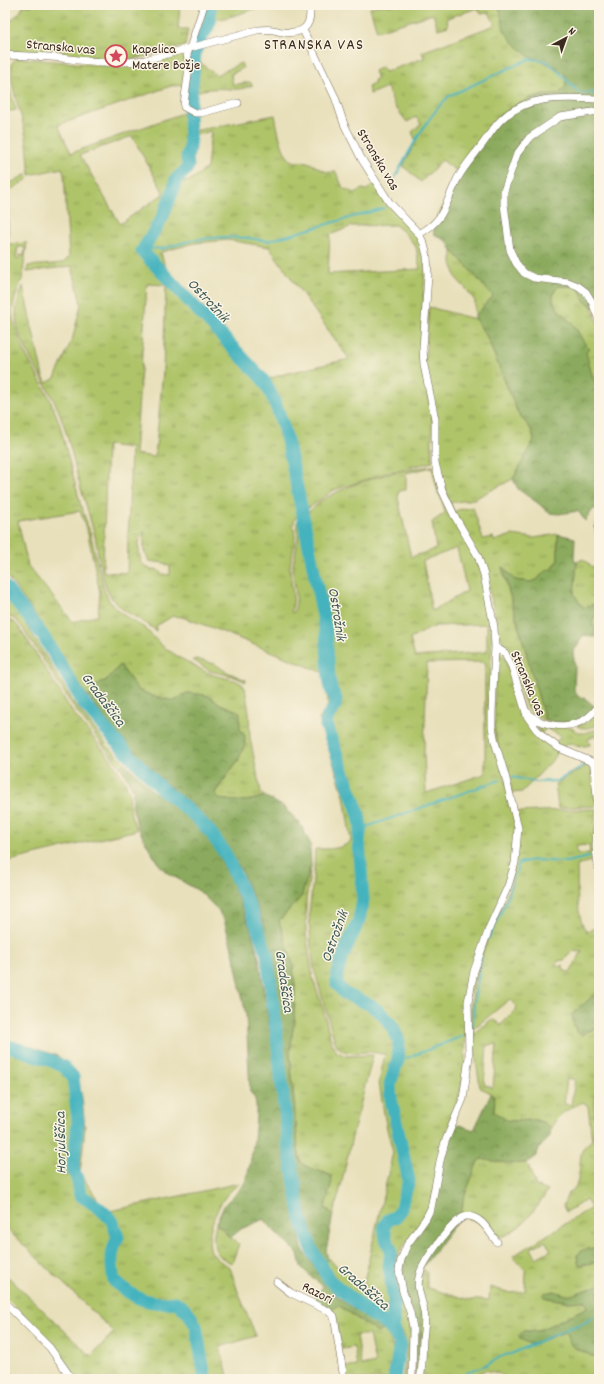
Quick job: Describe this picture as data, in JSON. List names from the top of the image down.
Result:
{
  "streets": {
    "street": ["Stranska vas", "Razori"]
  },
  "districts": ["STRANSKA VAS"],
  "water": ["Ostrožnik", "Gradaščica", "Horjulščica"],
  "places": {
    "place": ["Kapelica Matere Božje"]
  },
  "north": "top right"
}
